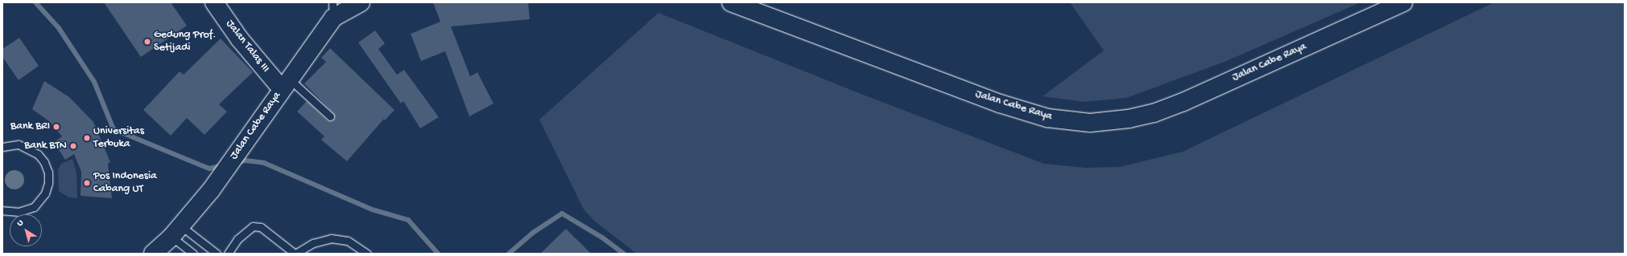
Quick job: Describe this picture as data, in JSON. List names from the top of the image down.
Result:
{
  "streets": {
    "main road": ["Jalan Talas III", "Jalan Cabe Raya"]
  },
  "crossings": [
    ["Jalan Talas III", "Jalan Cabe Raya"]
  ],
  "places": [
    "Gedung Prof. Setijadi",
    "Bank BRI",
    "Universitas Terbuka",
    "Bank BTN",
    "Pos Indonesia Cabang UT"
  ],
  "north": "top left"
}
